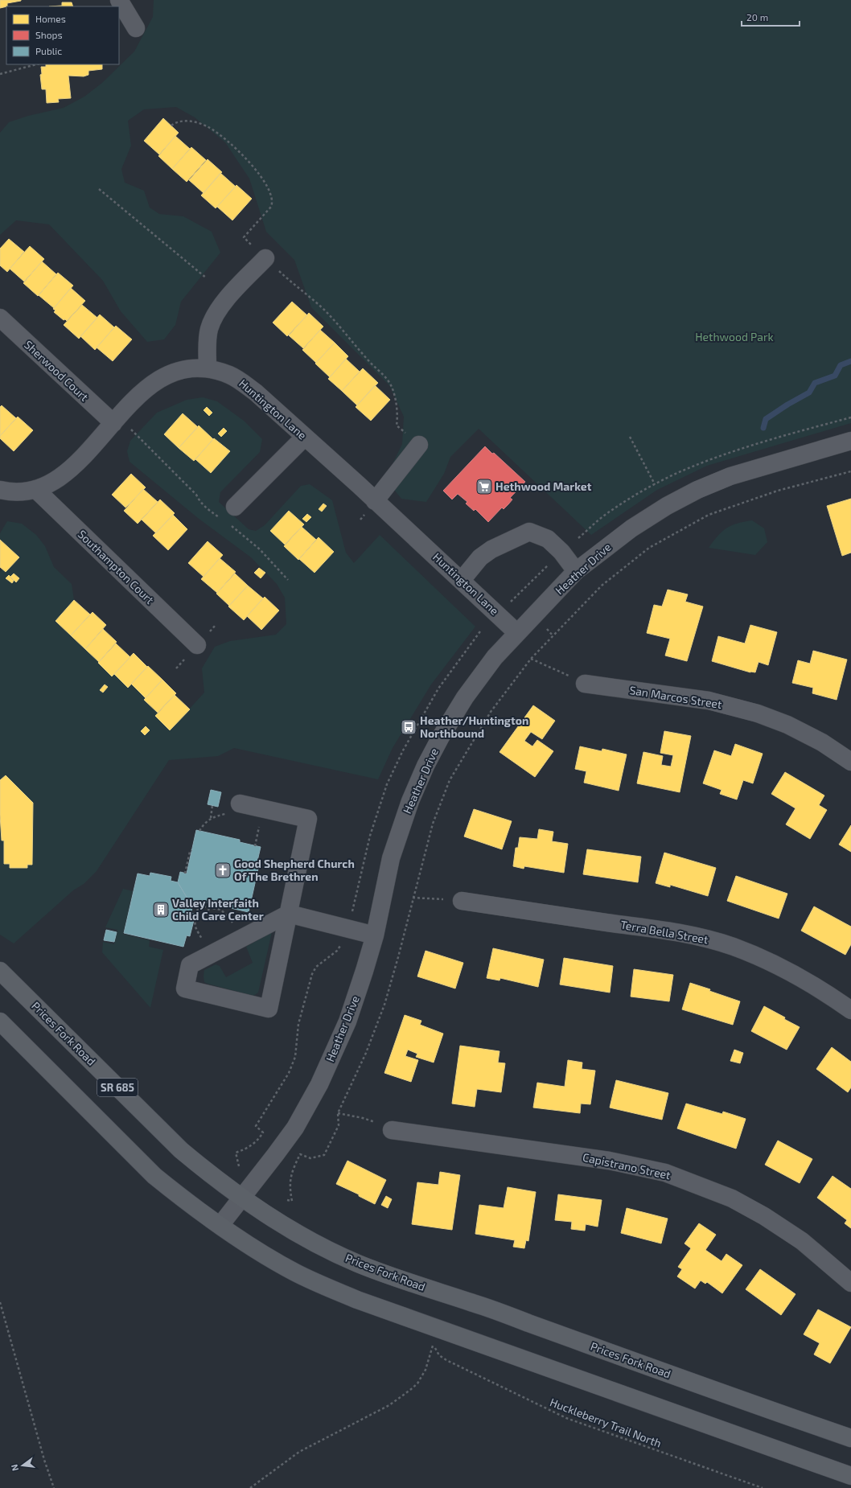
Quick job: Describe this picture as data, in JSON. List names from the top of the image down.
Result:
{
  "streets": {
    "main road": ["Prices Fork Road", "SR 685"],
    "street": [
      "Sherwood Court",
      "Huntington Lane",
      "Southampton Court",
      "Heather Drive",
      "San Marcos Street",
      "Terra Bella Street",
      "Capistrano Street"
    ],
    "path": ["Huckleberry Trail North"]
  },
  "crossings": [
    ["Sherwood Court", "Huntington Lane"],
    ["Huntington Lane", "Southampton Court"],
    ["Huntington Lane", "Heather Drive"],
    ["Heather Drive", "Prices Fork Road"],
    ["Heather Drive", "SR 685"]
  ],
  "parks": ["Hethwood Park"],
  "places": {
    "supermarket": ["Hethwood Market"],
    "bus stop": ["Heather/Huntington Northbound"],
    "church": ["Good Shepherd Church Of The Brethren"],
    "building": ["Valley Interfaith Child Care Center"]
  },
  "legend": ["Homes", "Shops", "Public"],
  "scale_bar": "20 m",
  "north": "left"
}
